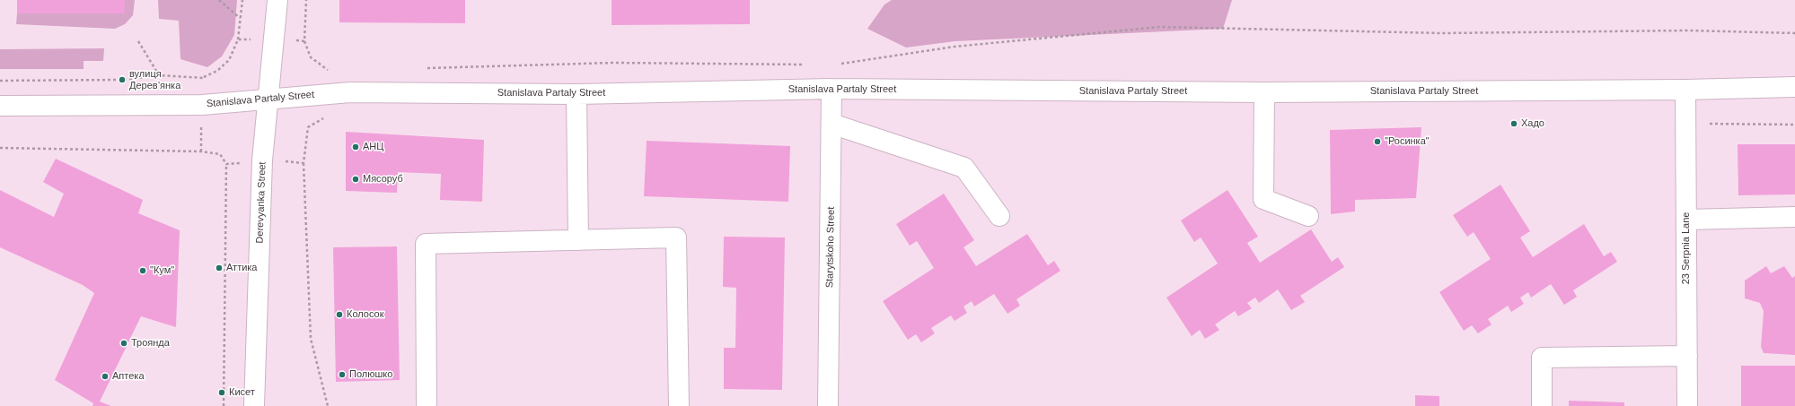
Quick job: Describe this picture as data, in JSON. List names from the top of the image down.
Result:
{
  "streets": {
    "street": [
      "Stanislava Partaly Street",
      "Derevyanka Street",
      "Starytskoho Street",
      "23 Serpnia Lane"
    ]
  },
  "crossings": [
    ["Stanislava Partaly Street", "Derevyanka Street"],
    ["Stanislava Partaly Street", "Starytskoho Street"],
    ["Stanislava Partaly Street", "23 Serpnia Lane"]
  ],
  "places": [
    "вулиця Дерев’янка",
    "Хадо",
    "\"Росинка\"",
    "АНЦ",
    "Мясоруб",
    "Аттика",
    "\"Кум\"",
    "Колосок",
    "Троянда",
    "Полюшко",
    "Аптека",
    "Кисет"
  ]
}
